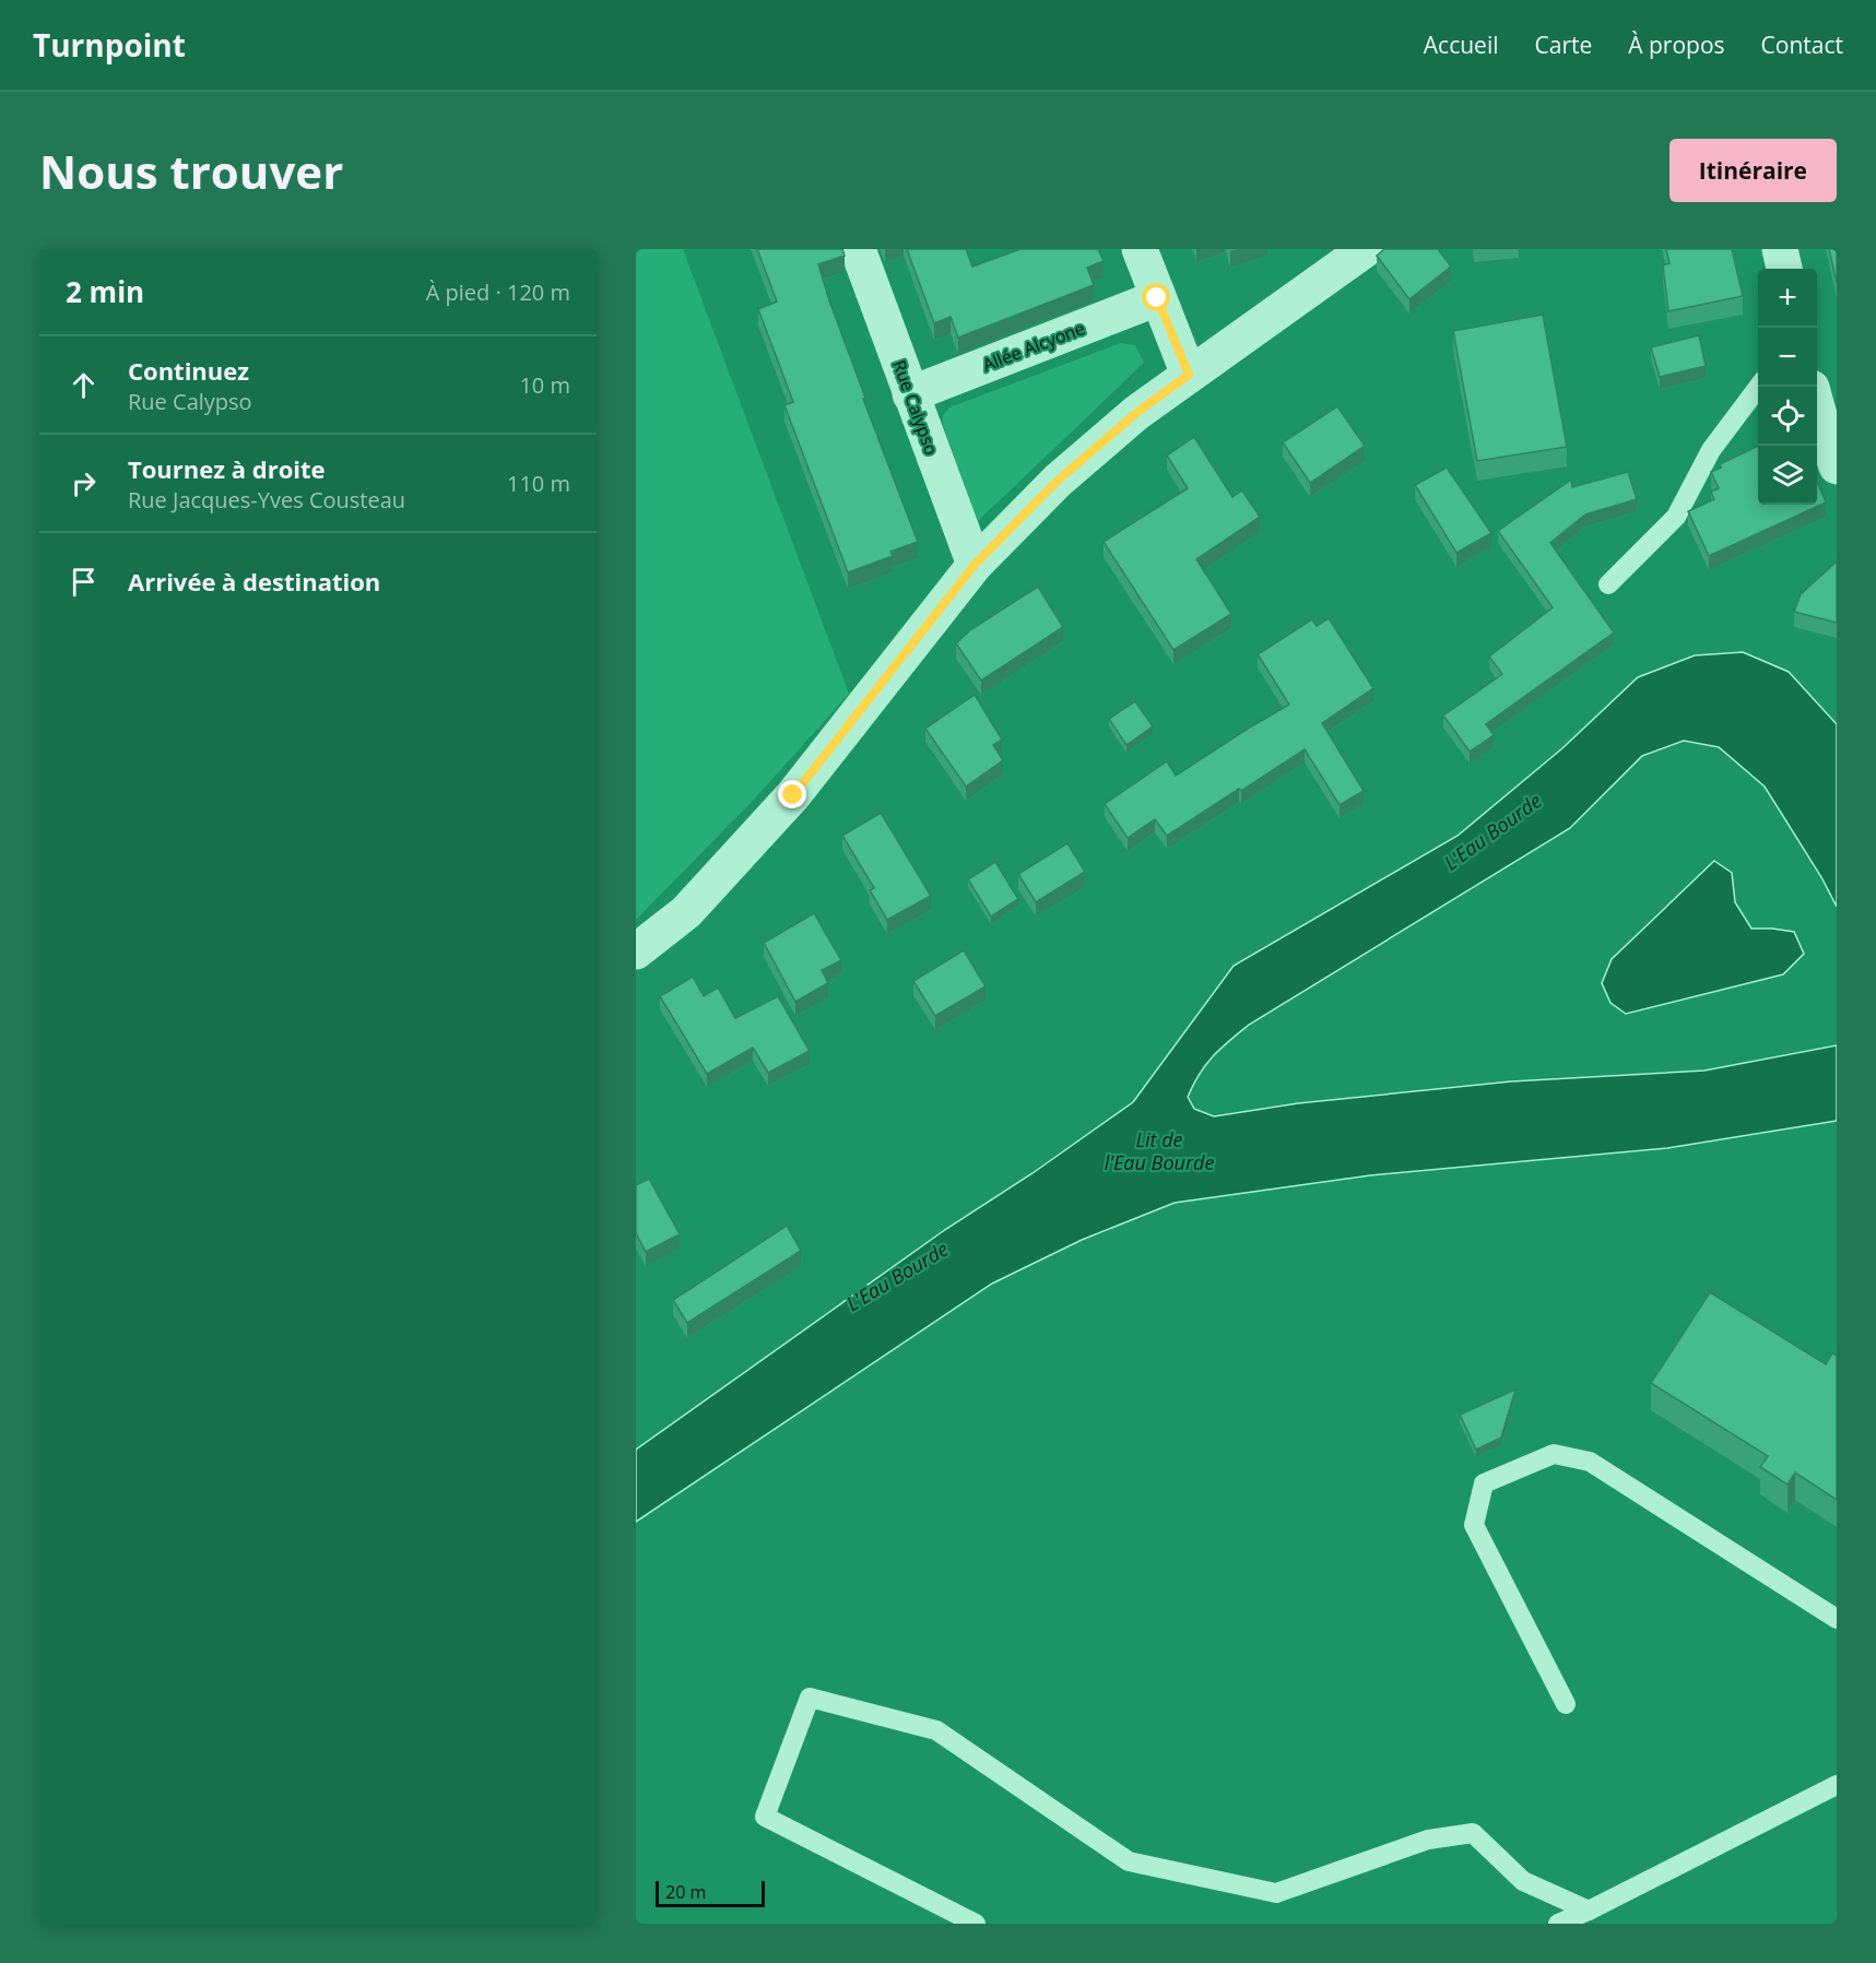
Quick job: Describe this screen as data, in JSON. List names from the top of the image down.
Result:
{
  "streets": {
    "street": ["Allée Alcyone", "Rue Calypso"]
  },
  "crossings": [
    ["Allée Alcyone", "Rue Calypso"]
  ],
  "water": ["L'Eau Bourde", "Lit de l'Eau Bourde"],
  "scale_bar": "20 m",
  "page": {
    "header": "Turnpoint",
    "nav": [
      "Accueil",
      "Carte",
      "À propos",
      "Contact"
    ],
    "buttons": "Itinéraire",
    "title": "Nous trouver",
    "heading": ["2 min", "À pied · 120 m"],
    "map_buttons": ["+", "−"],
    "list": [
      ["Continuez", "Rue Calypso", "10 m"],
      ["Tournez à droite", "Rue Jacques-Yves Cousteau", "110 m"],
      "Arrivée à destination"
    ],
    "scale": "20 m"
  }
}
